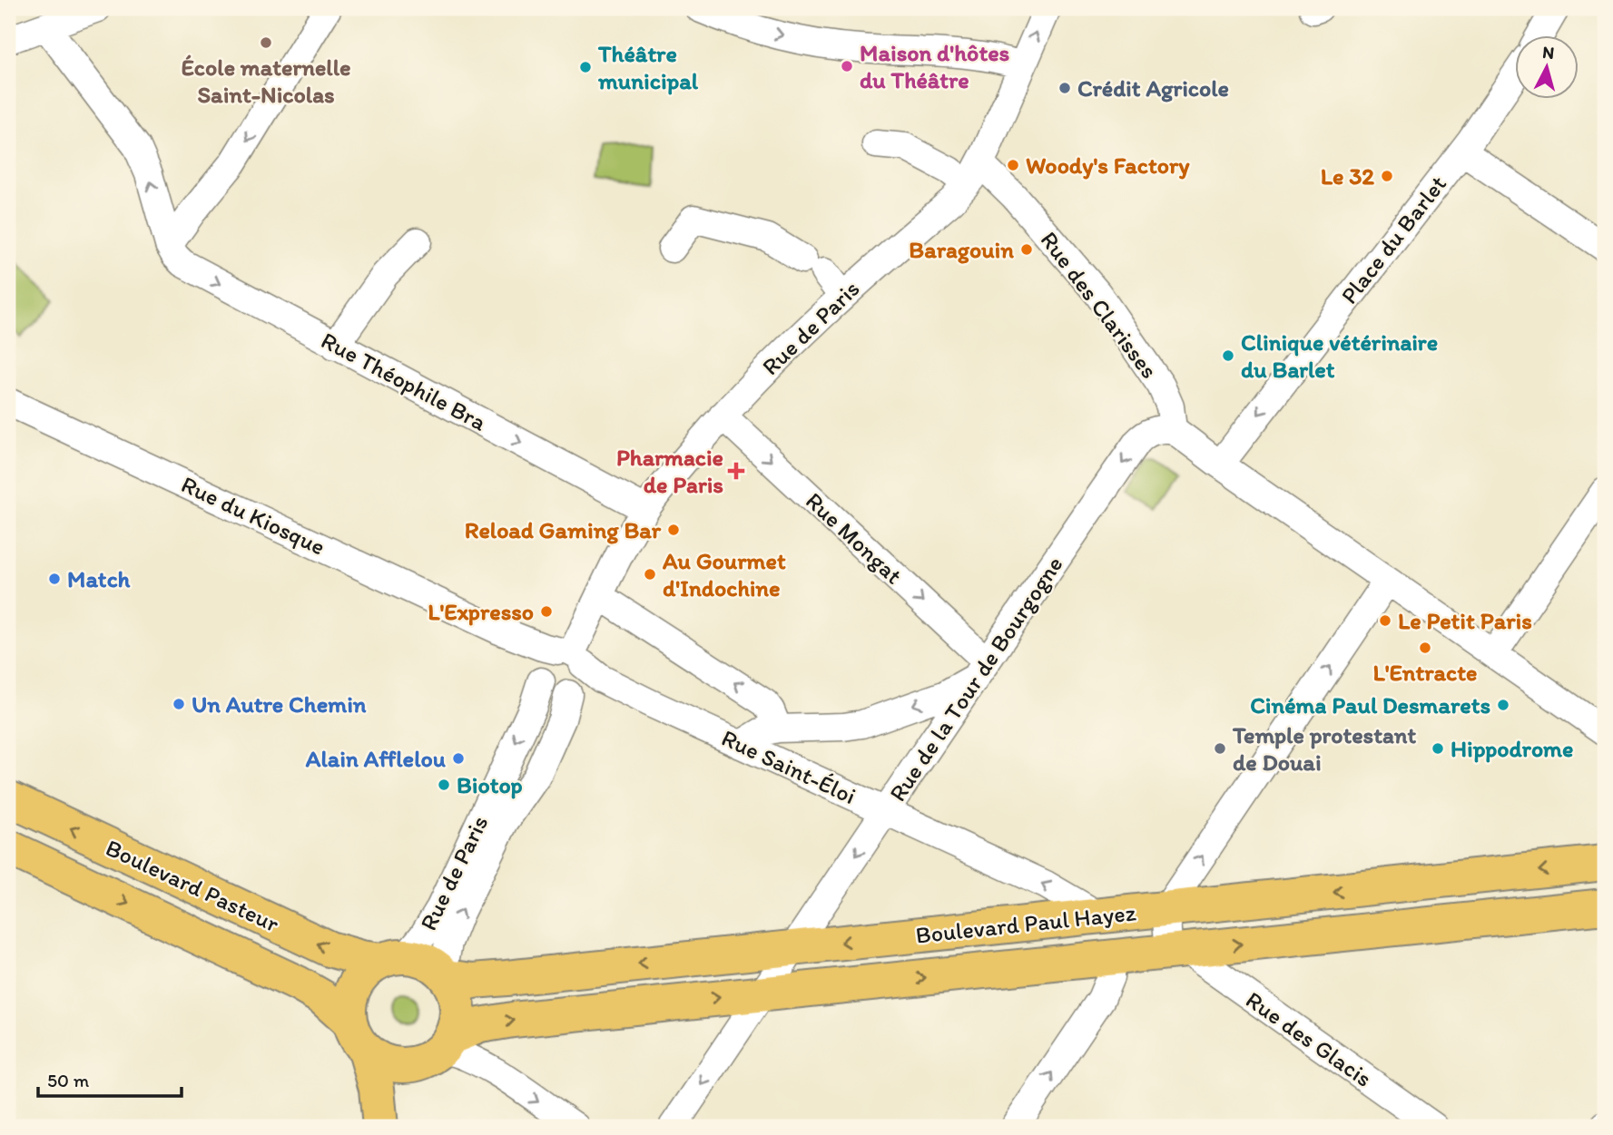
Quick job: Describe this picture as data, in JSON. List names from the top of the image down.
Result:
{
  "streets": {
    "main road": ["Boulevard Pasteur", "Boulevard Paul Hayez"],
    "street": [
      "Place du Barlet",
      "Rue des Clarisses",
      "Rue de Paris",
      "Rue Théophile Bra",
      "Rue du Kiosque",
      "Rue Mongat",
      "Rue de la Tour de Bourgogne",
      "Rue Saint-Éloi",
      "Rue des Glacis"
    ]
  },
  "crossings": [
    ["Rue des Clarisses", "Rue de Paris"],
    ["Rue des Clarisses", "Rue de la Tour de Bourgogne"],
    ["Rue de Paris", "Rue Théophile Bra"],
    ["Rue de Paris", "Rue du Kiosque"],
    ["Rue de Paris", "Rue Mongat"],
    ["Rue de Paris", "Rue Saint-Éloi"],
    ["Rue de Paris", "Boulevard Pasteur"],
    ["Rue de Paris", "Boulevard Paul Hayez"],
    ["Rue du Kiosque", "Rue Saint-Éloi"],
    ["Rue Mongat", "Rue de la Tour de Bourgogne"],
    ["Rue de la Tour de Bourgogne", "Rue Saint-Éloi"],
    ["Rue de la Tour de Bourgogne", "Boulevard Paul Hayez"],
    ["Rue Saint-Éloi", "Boulevard Paul Hayez"],
    ["Boulevard Pasteur", "Boulevard Paul Hayez"],
    ["Boulevard Paul Hayez", "Rue des Glacis"]
  ],
  "one_way": [
    "Place du Barlet",
    "Rue Théophile Bra",
    "Rue de la Tour de Bourgogne",
    "Rue Saint-Éloi"
  ],
  "places": {
    "other": [
      "École maternelle Saint-Nicolas",
      "Maison d'hôtes du Théâtre",
      "Théâtre municipal",
      "Crédit Agricole",
      "Woody's Factory",
      "Le 32",
      "Baragouin",
      "Clinique vétérinaire du Barlet",
      "Reload Gaming Bar",
      "Au Gourmet d'Indochine",
      "Match",
      "L'Expresso",
      "Le Petit Paris",
      "L'Entracte",
      "Un Autre Chemin",
      "Cinéma Paul Desmarets",
      "Temple protestant de Douai",
      "Hippodrome",
      "Alain Afflelou",
      "Biotop"
    ],
    "health": ["Pharmacie de Paris"]
  },
  "scale_bar": "50 m",
  "north": "top"
}
